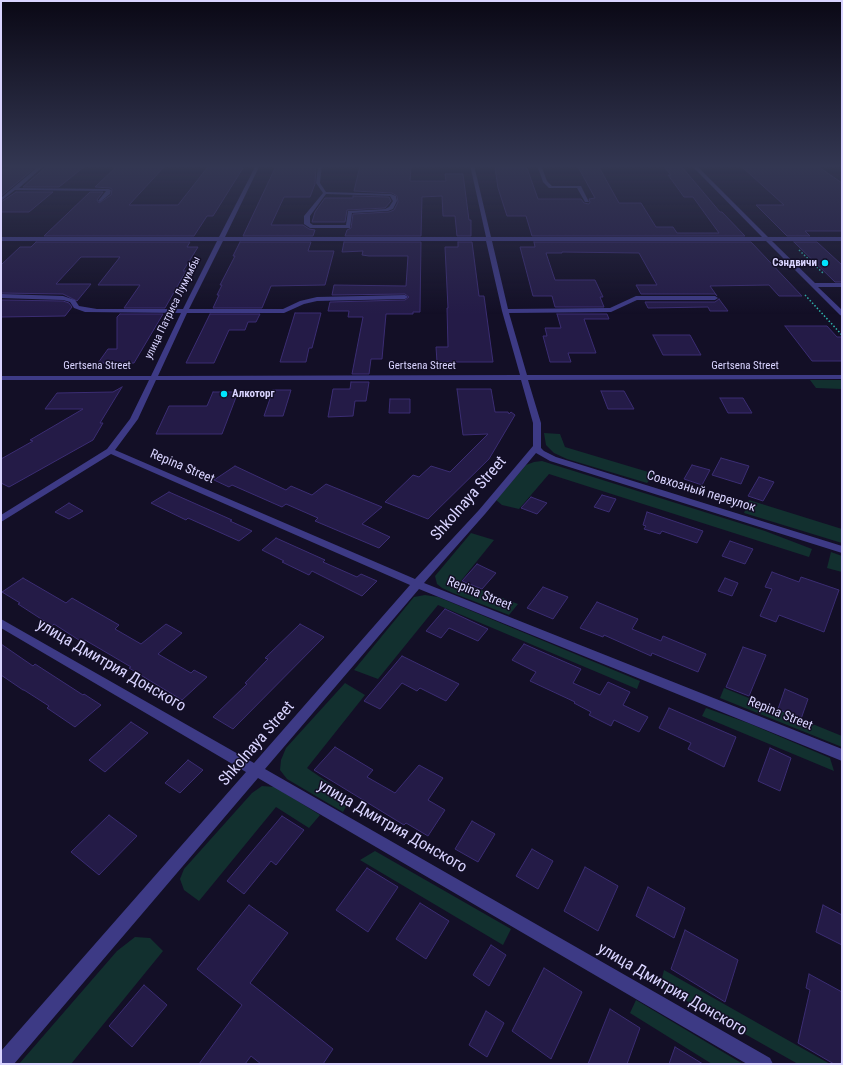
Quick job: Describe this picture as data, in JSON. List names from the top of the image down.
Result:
{
  "streets": {
    "street": [
      "улица Патриса Лумумбы",
      "Gertsena Street",
      "Repina Street",
      "Совхозный переулок",
      "Shkolnaya Street",
      "улица Дмитрия Донского"
    ]
  },
  "crossings": [
    ["улица Патриса Лумумбы", "Gertsena Street"],
    ["улица Патриса Лумумбы", "Repina Street"],
    ["Repina Street", "Shkolnaya Street"],
    ["Совхозный переулок", "Shkolnaya Street"],
    ["Shkolnaya Street", "улица Дмитрия Донского"]
  ],
  "places": ["Сэндвичи", "Алкоторг"]
}
